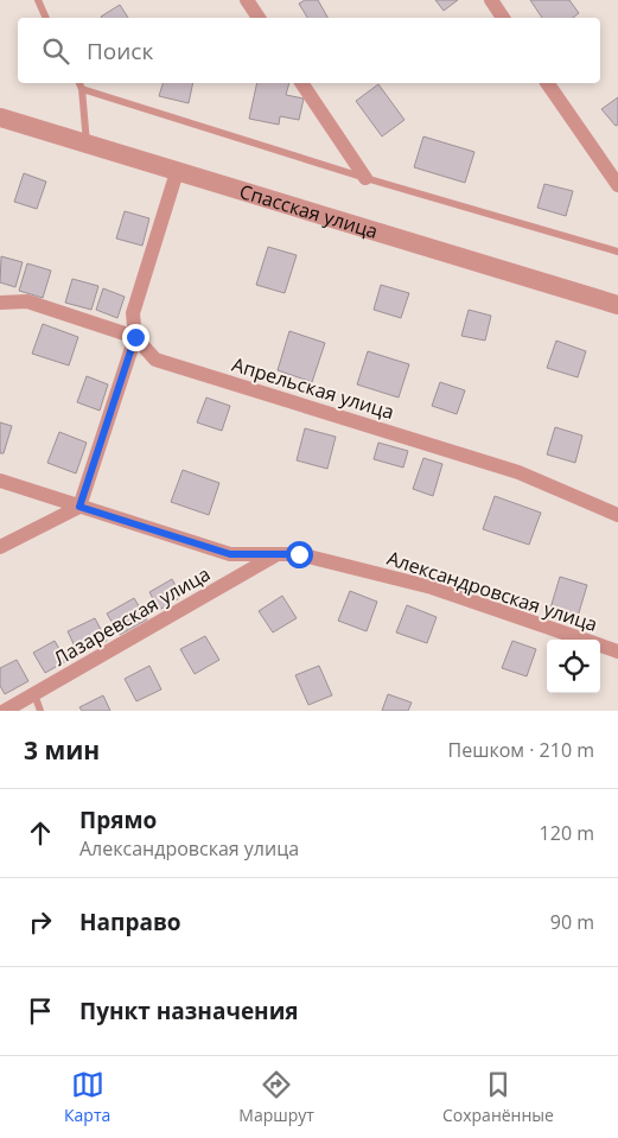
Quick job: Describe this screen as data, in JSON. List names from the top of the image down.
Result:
{
  "streets": {
    "street": [
      "Спасская улица",
      "Апрельская улица",
      "Александровская улица",
      "Лазаревская улица"
    ]
  },
  "crossings": [
    ["Александровская улица", "Лазаревская улица"]
  ],
  "page": {
    "search": "Поиск",
    "heading": ["3 мин", "Пешком · 210 m"],
    "list": [
      ["Прямо", "Александровская улица", "120 m"],
      ["Направо", "90 m"],
      "Пункт назначения"
    ],
    "nav": ["Карта", "Маршрут", "Сохранённые"]
  }
}
